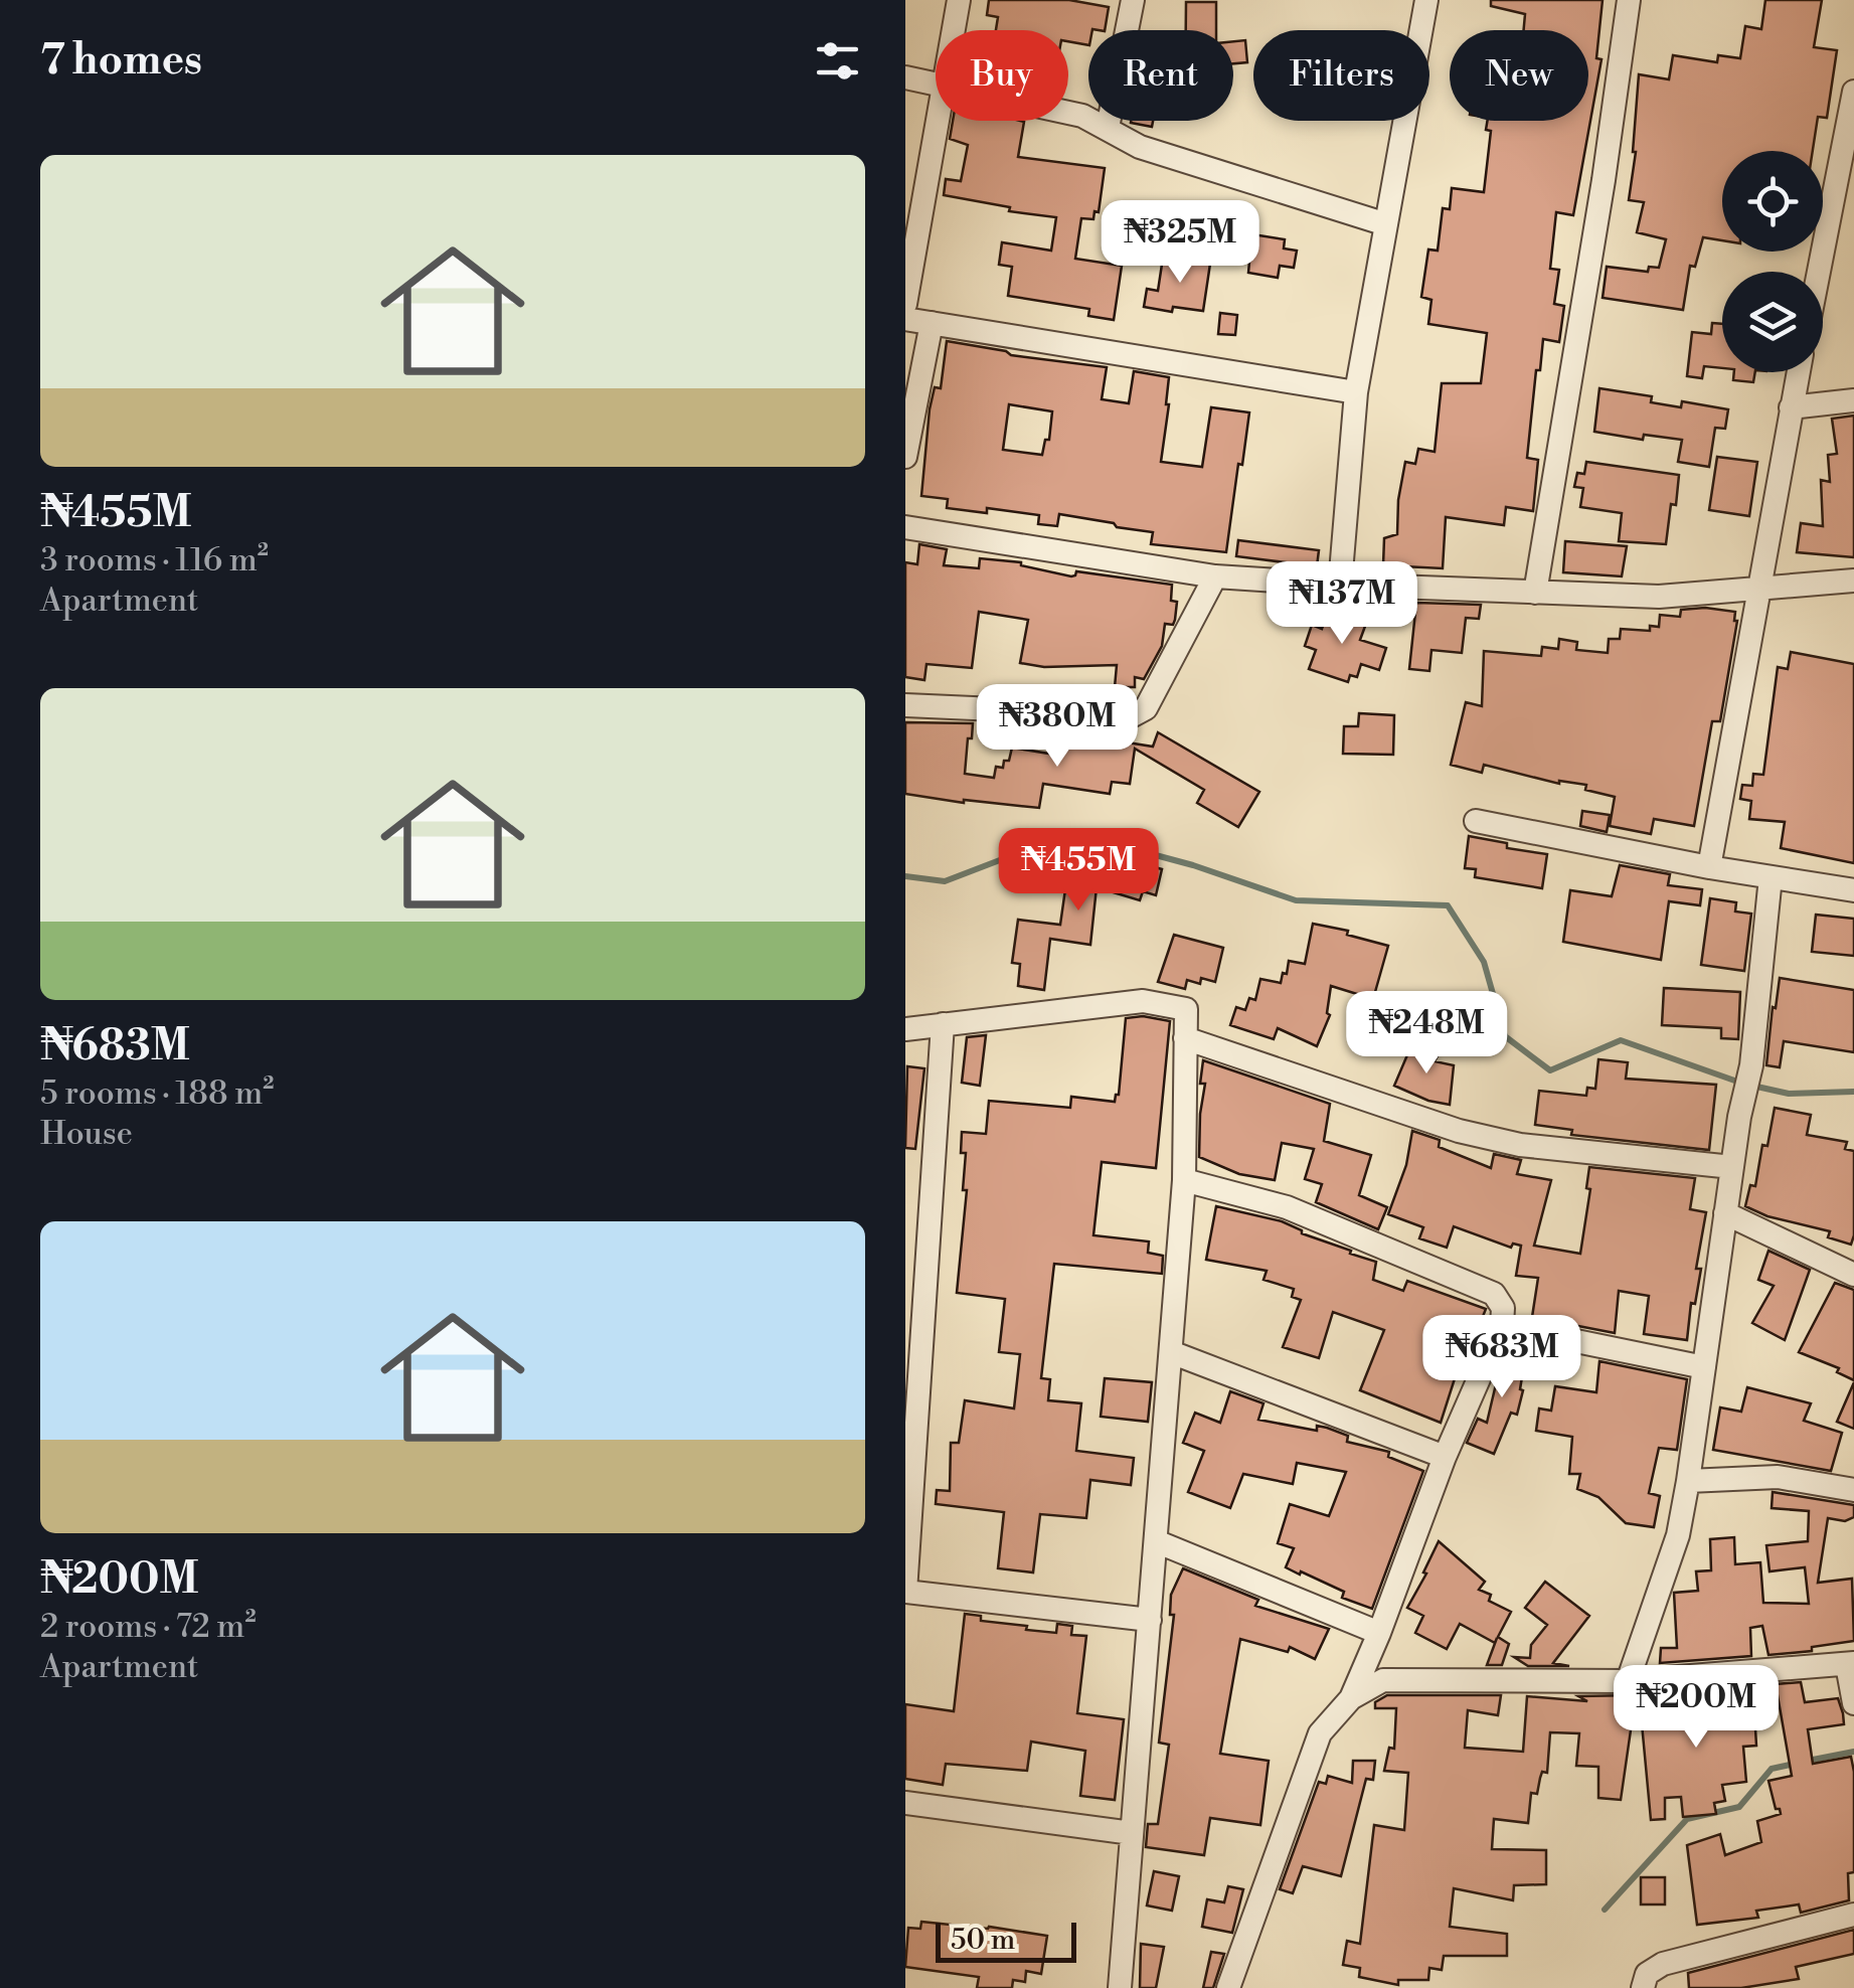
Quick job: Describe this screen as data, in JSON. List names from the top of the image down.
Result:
{
  "scale_bar": "50 m",
  "page": {
    "heading": "7 homes",
    "chip": [
      "Buy",
      "Rent",
      "Filters",
      "New"
    ],
    "list": [
      {
        "name": "₦455M",
        "note": "3 rooms · 116 m² · Apartment"
      },
      {
        "name": "₦683M",
        "note": "5 rooms · 188 m² · House"
      },
      {
        "name": "₦200M",
        "note": "2 rooms · 72 m² · Apartment"
      }
    ],
    "price": [
      "₦325M",
      "₦137M",
      "₦380M",
      "₦455M",
      "₦248M",
      "₦683M",
      "₦200M"
    ],
    "scale": "50 m"
  }
}
